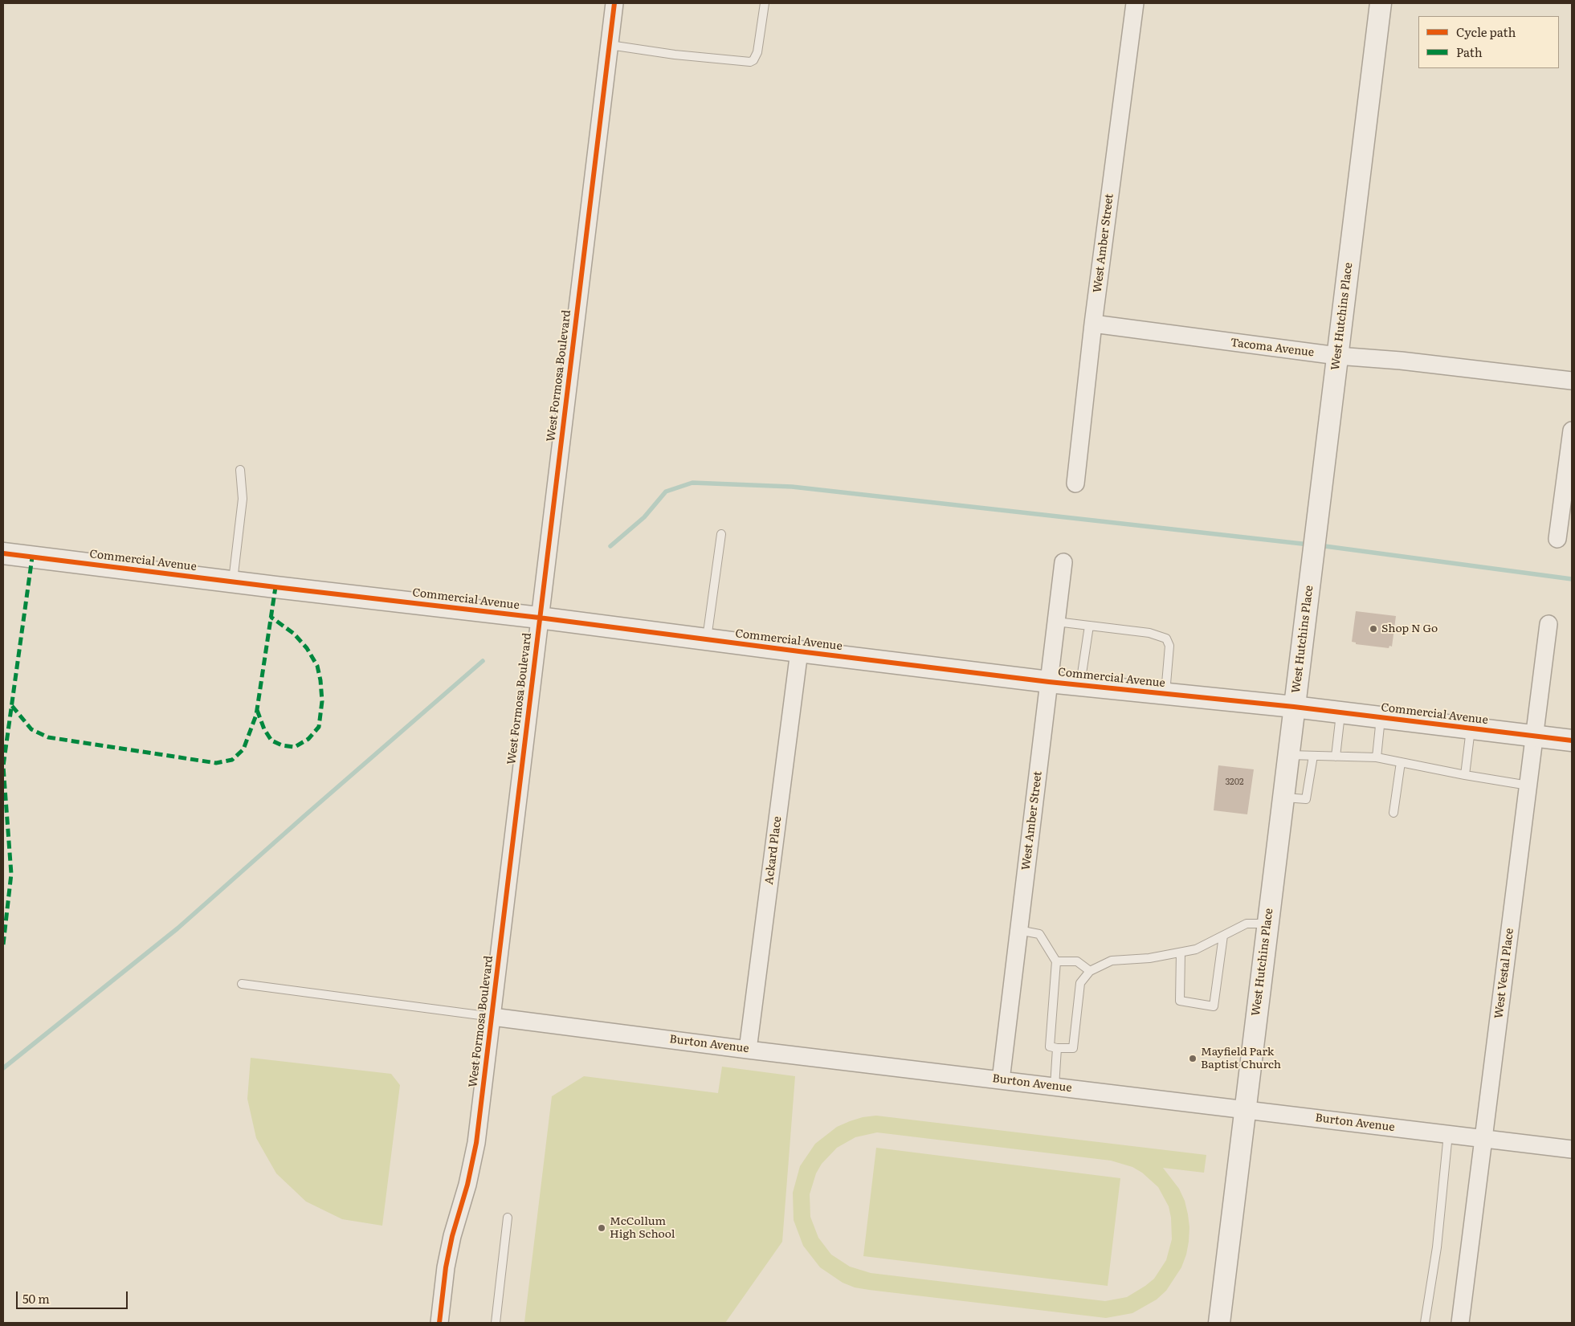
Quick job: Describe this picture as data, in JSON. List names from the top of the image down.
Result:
{
  "streets": {
    "street": [
      "West Amber Street",
      "West Hutchins Place",
      "Tacoma Avenue",
      "West Formosa Boulevard",
      "Commercial Avenue",
      "Ackard Place",
      "West Vestal Place",
      "Burton Avenue"
    ]
  },
  "crossings": [
    ["West Amber Street", "Tacoma Avenue"],
    ["West Amber Street", "Commercial Avenue"],
    ["West Amber Street", "Burton Avenue"],
    ["West Hutchins Place", "Tacoma Avenue"],
    ["West Hutchins Place", "Commercial Avenue"],
    ["West Hutchins Place", "Burton Avenue"],
    ["West Formosa Boulevard", "Commercial Avenue"],
    ["West Formosa Boulevard", "Burton Avenue"],
    ["Commercial Avenue", "Ackard Place"],
    ["Commercial Avenue", "West Vestal Place"],
    ["Ackard Place", "Burton Avenue"],
    ["West Vestal Place", "Burton Avenue"]
  ],
  "places": ["Shop N Go", "Mayfield Park Baptist Church", "McCollum High School"],
  "house_numbers": ["3202"],
  "legend": ["Cycle path", "Path"],
  "scale_bar": "50 m"
}
